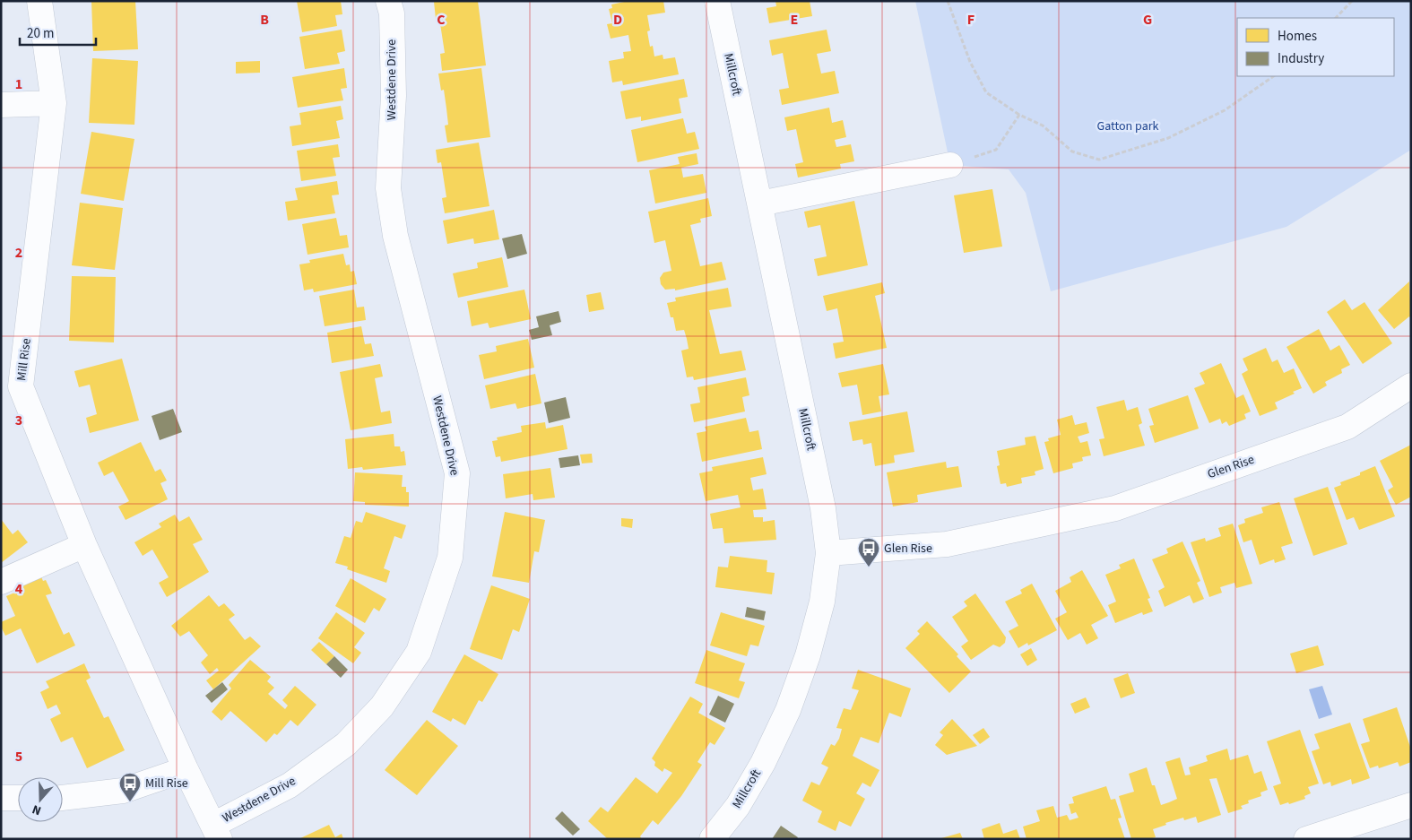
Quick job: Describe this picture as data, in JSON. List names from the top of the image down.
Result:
{
  "streets": {
    "street": [
      "Millcroft",
      "Westdene Drive",
      "Mill Rise",
      "Glen Rise"
    ]
  },
  "crossings": [
    ["Millcroft", "Glen Rise"],
    ["Westdene Drive", "Mill Rise"]
  ],
  "parks": ["Gatton park"],
  "places": {
    "bus stop": ["Glen Rise", "Mill Rise"]
  },
  "legend": ["Homes", "Industry"],
  "scale_bar": "20 m",
  "north": "bottom",
  "grid": {
    "columns": [
      "B",
      "C",
      "D",
      "E",
      "F",
      "G"
    ],
    "rows": [
      "1",
      "2",
      "3",
      "4",
      "5"
    ]
  }
}
